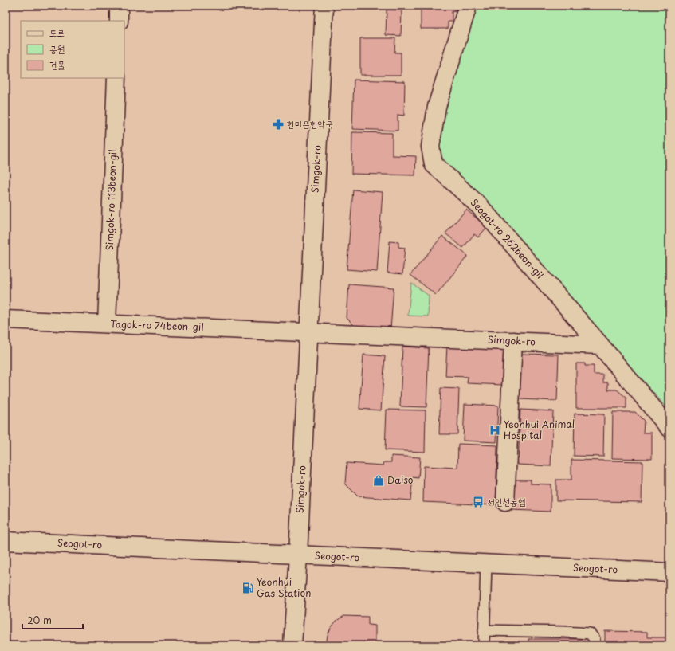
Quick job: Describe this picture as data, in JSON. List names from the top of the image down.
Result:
{
  "streets": {
    "street": [
      "Simgok-ro",
      "Simgok-ro 113beon-gil",
      "Seogot-ro 262beon-gil",
      "Tagok-ro 74beon-gil",
      "Seogot-ro"
    ]
  },
  "crossings": [
    ["Simgok-ro", "Seogot-ro 262beon-gil"],
    ["Simgok-ro", "Tagok-ro 74beon-gil"],
    ["Simgok-ro", "Seogot-ro"],
    ["Simgok-ro 113beon-gil", "Tagok-ro 74beon-gil"]
  ],
  "places": {
    "pharmacy": ["한마음한약국"],
    "hospital": ["Yeonhui Animal Hospital"],
    "shop": ["Daiso"],
    "bus stop": ["서인천농협"],
    "fuel station": ["Yeonhui Gas Station"]
  },
  "legend": ["도로", "공원", "건물"],
  "scale_bar": "20 m"
}
